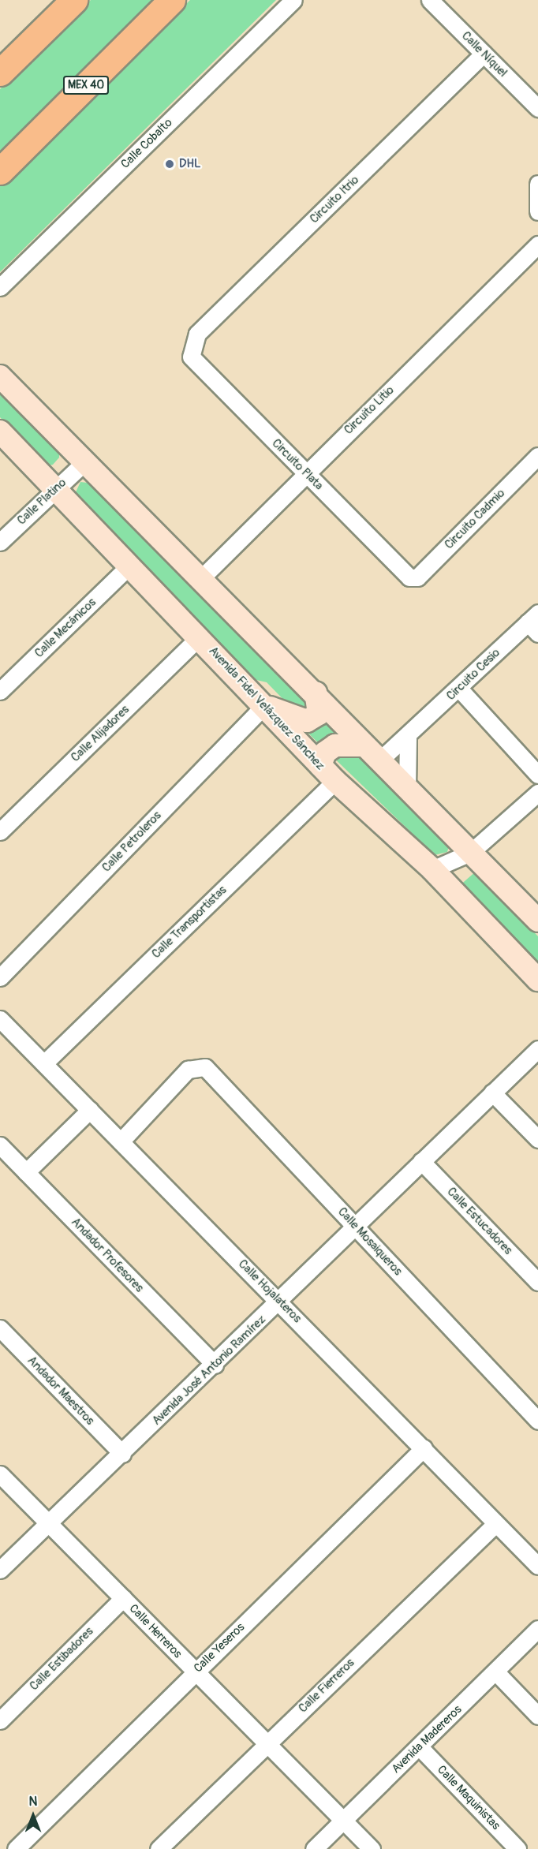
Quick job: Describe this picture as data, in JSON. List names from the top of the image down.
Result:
{
  "streets": {
    "main road": ["MEX 40", "Avenida Fidel Velázquez Sánchez"],
    "street": [
      "Calle Níquel",
      "Calle Cobalto",
      "Circuito Itrio",
      "Circuito Litio",
      "Circuito Plata",
      "Calle Platino",
      "Circuito Cadmio",
      "Calle Mecánicos",
      "Circuito Cesio",
      "Calle Alijadores",
      "Calle Petroleros",
      "Calle Transportistas",
      "Calle Estucadores",
      "Calle Mosaiqueros",
      "Andador Profesores",
      "Calle Hojalateros",
      "Avenida José Antonio Ramírez",
      "Andador Maestros",
      "Calle Herreros",
      "Calle Yeseros",
      "Calle Estibadores",
      "Calle Fierreros",
      "Avenida Madereros",
      "Calle Maquinistas"
    ]
  },
  "crossings": [
    ["Calle Níquel", "Circuito Itrio"],
    ["Circuito Itrio", "Circuito Plata"],
    ["Circuito Litio", "Circuito Plata"],
    ["Circuito Plata", "Circuito Cadmio"],
    ["Calle Platino", "Avenida Fidel Velázquez Sánchez"],
    ["Calle Mecánicos", "Avenida Fidel Velázquez Sánchez"],
    ["Avenida Fidel Velázquez Sánchez", "Calle Alijadores"],
    ["Avenida Fidel Velázquez Sánchez", "Calle Petroleros"],
    ["Avenida Fidel Velázquez Sánchez", "Calle Transportistas"],
    ["Calle Transportistas", "Calle Hojalateros"],
    ["Calle Estucadores", "Avenida José Antonio Ramírez"],
    ["Calle Mosaiqueros", "Calle Hojalateros"],
    ["Calle Mosaiqueros", "Avenida José Antonio Ramírez"],
    ["Andador Profesores", "Avenida José Antonio Ramírez"],
    ["Calle Hojalateros", "Avenida José Antonio Ramírez"],
    ["Calle Hojalateros", "Calle Yeseros"],
    ["Calle Hojalateros", "Calle Fierreros"],
    ["Avenida José Antonio Ramírez", "Andador Maestros"],
    ["Avenida José Antonio Ramírez", "Calle Herreros"],
    ["Calle Herreros", "Calle Yeseros"],
    ["Calle Herreros", "Calle Estibadores"],
    ["Calle Herreros", "Calle Fierreros"],
    ["Calle Herreros", "Avenida Madereros"],
    ["Avenida Madereros", "Calle Maquinistas"]
  ],
  "places": ["DHL"],
  "north": "top"
}
